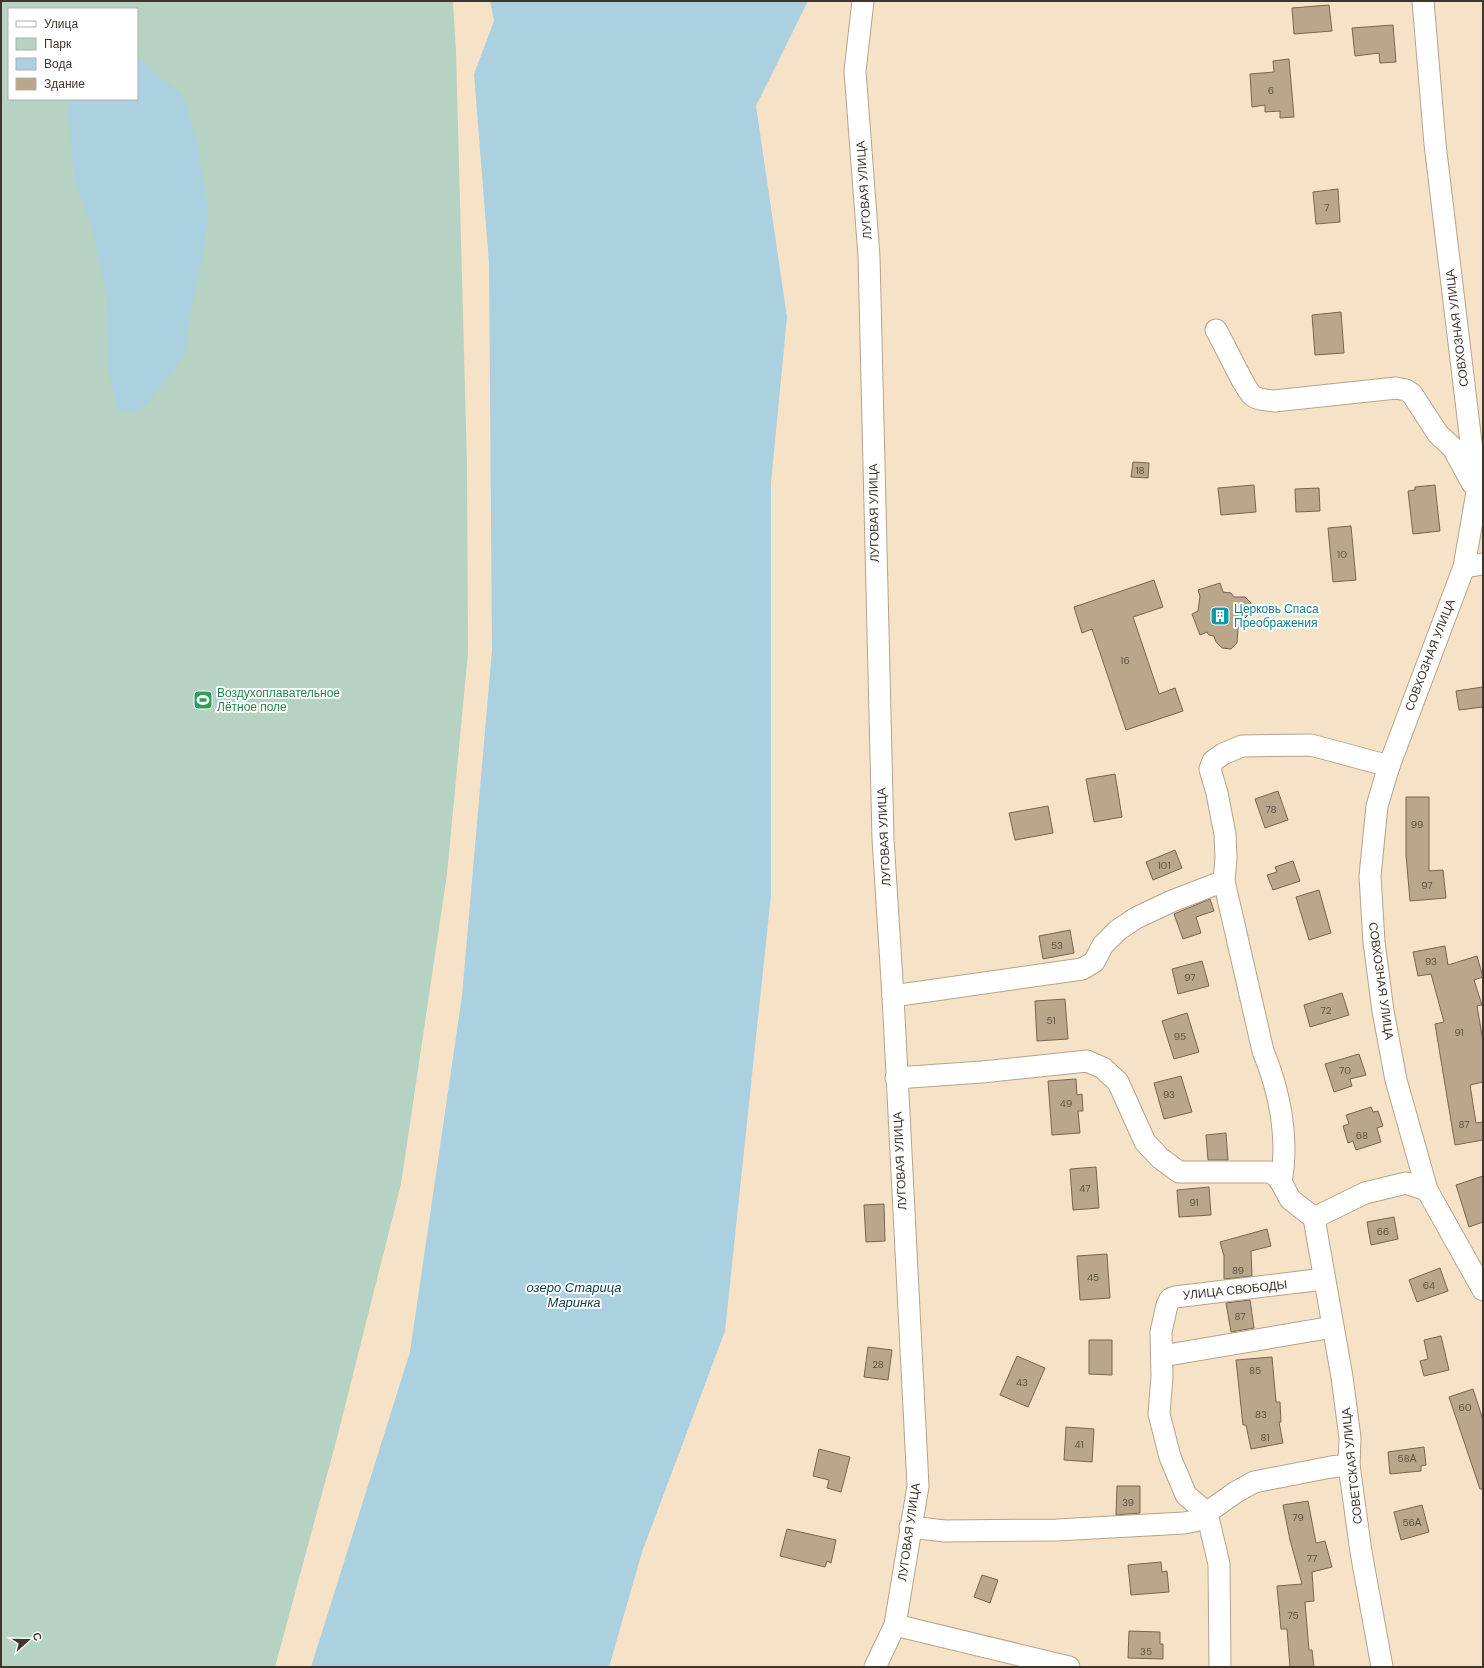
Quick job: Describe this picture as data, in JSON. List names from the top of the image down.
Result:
{
  "streets": {
    "street": [
      "ЛУГОВАЯ УЛИЦА",
      "СОВХОЗНАЯ УЛИЦА",
      "УЛИЦА СВОБОДЫ",
      "СОВЕТСКАЯ УЛИЦА"
    ]
  },
  "crossings": [
    ["УЛИЦА СВОБОДЫ", "СОВЕТСКАЯ УЛИЦА"]
  ],
  "water": ["озеро Старица Маринка"],
  "places": {
    "building": ["Церковь Спаса Преображения"],
    "sports": ["Воздухоплавательное Лётное поле"]
  },
  "house_numbers": [
    "6",
    "7",
    "18",
    "10",
    "16",
    "78",
    "99",
    "101",
    "97",
    "53",
    "93",
    "97",
    "72",
    "51",
    "91",
    "95",
    "70",
    "93",
    "49",
    "87",
    "68",
    "47",
    "91",
    "66",
    "89",
    "45",
    "64",
    "87",
    "28",
    "85",
    "43",
    "60",
    "83",
    "81",
    "41",
    "58А",
    "39",
    "79",
    "56А",
    "77",
    "75",
    "35"
  ],
  "legend": [
    "Улица",
    "Парк",
    "Вода",
    "Здание"
  ],
  "north": "right"
}
